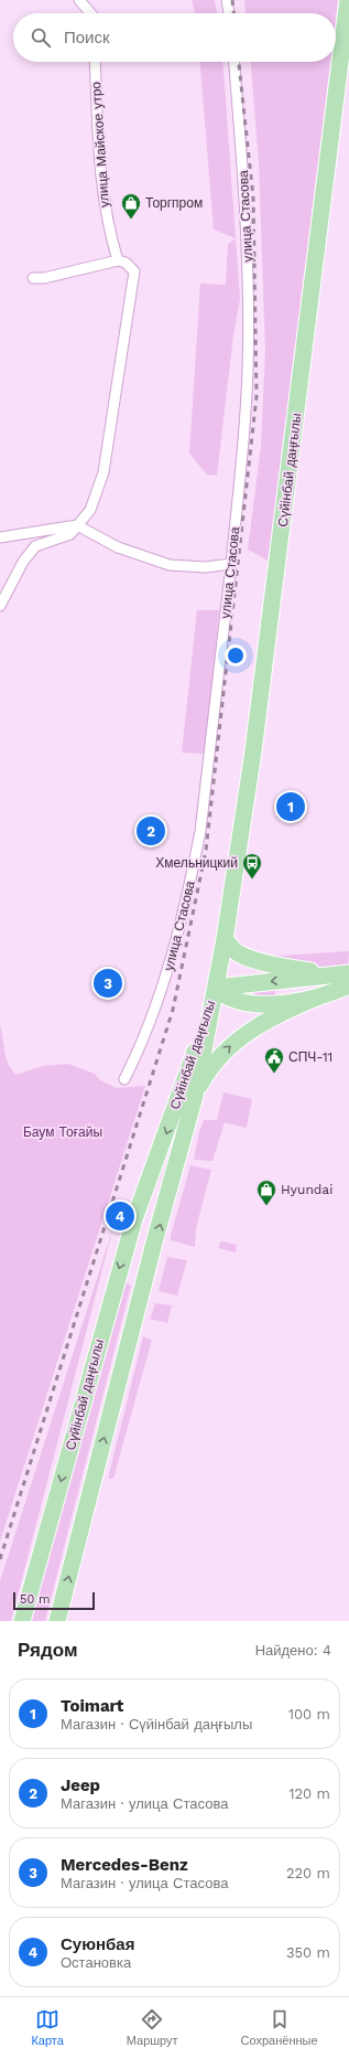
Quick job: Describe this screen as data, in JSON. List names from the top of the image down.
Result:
{
  "streets": {
    "main road": ["Сүйінбай даңғылы"],
    "street": ["улица Майское утро", "улица Стасова"]
  },
  "parks": ["Баум Тоғайы"],
  "places": {
    "shop": ["Торгпром", "Hyundai"],
    "bus stop": ["Хмельницкий"],
    "public building": ["СПЧ-11"]
  },
  "scale_bar": "50 m",
  "page": {
    "search": "Поиск",
    "pins": [
      "1",
      "2",
      "3",
      "4"
    ],
    "scale": "50 m",
    "heading": ["Рядом", "Найдено: 4"],
    "list": [
      {
        "mark": "1",
        "name": "Toimart",
        "note": "Магазин · Сүйінбай даңғылы",
        "value": "100 m"
      },
      {
        "mark": "2",
        "name": "Jeep",
        "note": "Магазин · улица Стасова",
        "value": "120 m"
      },
      {
        "mark": "3",
        "name": "Mercedes-Benz",
        "note": "Магазин · улица Стасова",
        "value": "220 m"
      },
      {
        "mark": "4",
        "name": "Суюнбая",
        "note": "Остановка",
        "value": "350 m"
      }
    ],
    "nav": ["Карта", "Маршрут", "Сохранённые"]
  }
}
